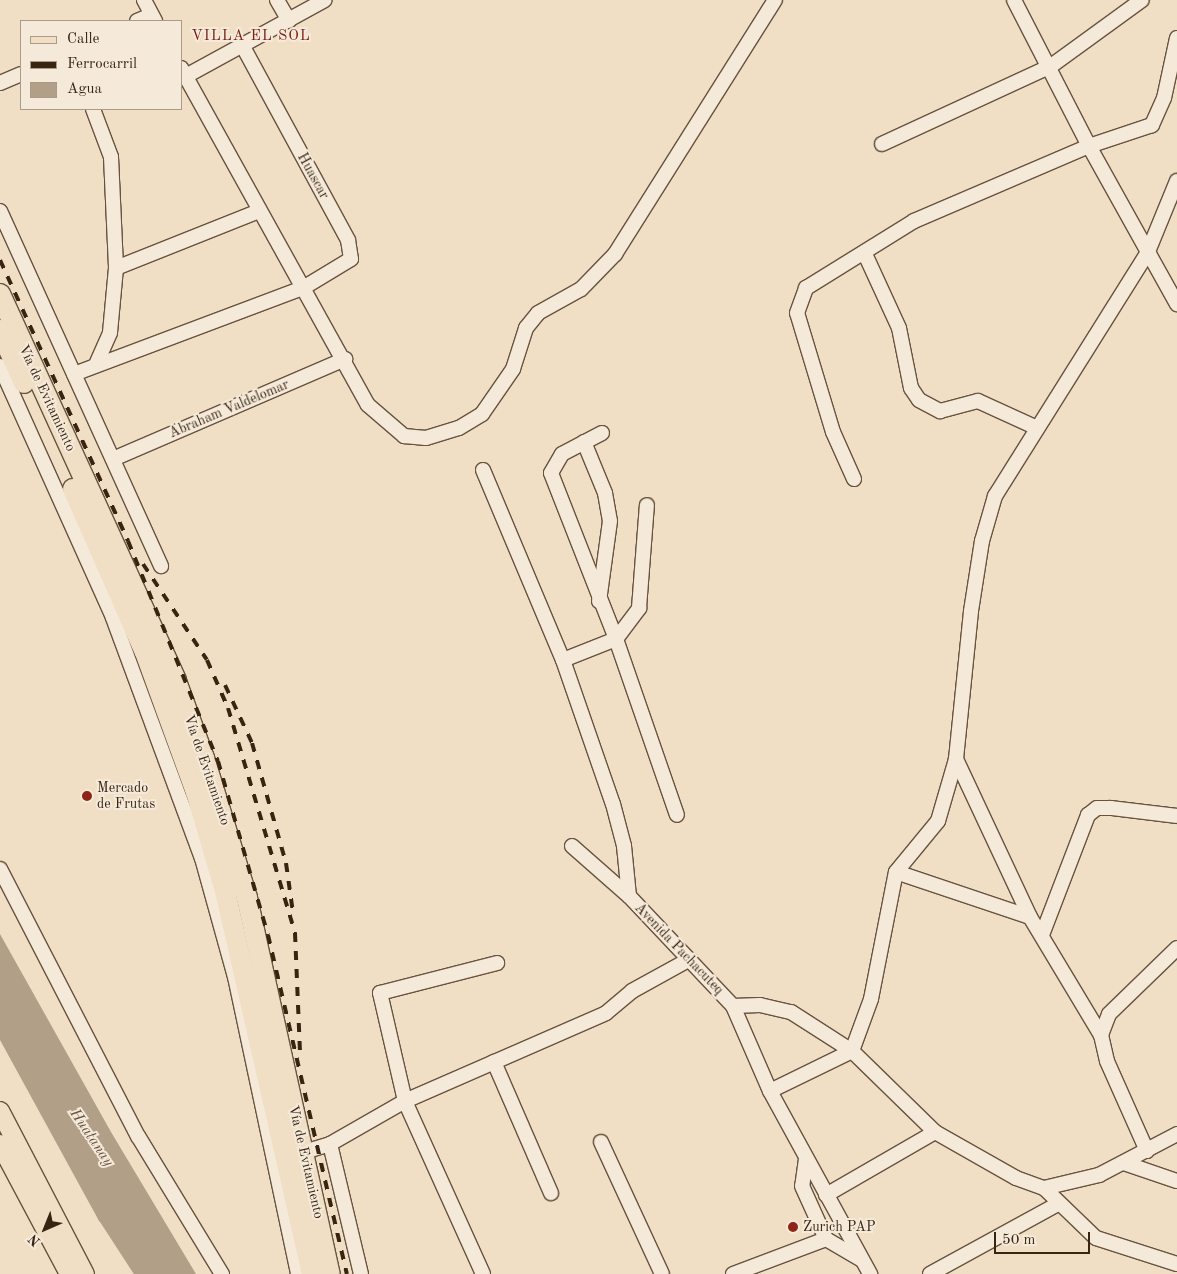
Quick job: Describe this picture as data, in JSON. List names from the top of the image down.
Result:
{
  "streets": {
    "highway": ["Vía de Evitamiento"],
    "street": ["Huascar", "Abraham Valdelomar", "Avenida Pachacuteq"]
  },
  "districts": ["VILLA EL SOL"],
  "water": ["Huatanay"],
  "places": ["Mercado de Frutas", "Zurich PAP"],
  "legend": ["Calle", "Ferrocarril", "Agua"],
  "scale_bar": "50 m",
  "north": "bottom left"
}
